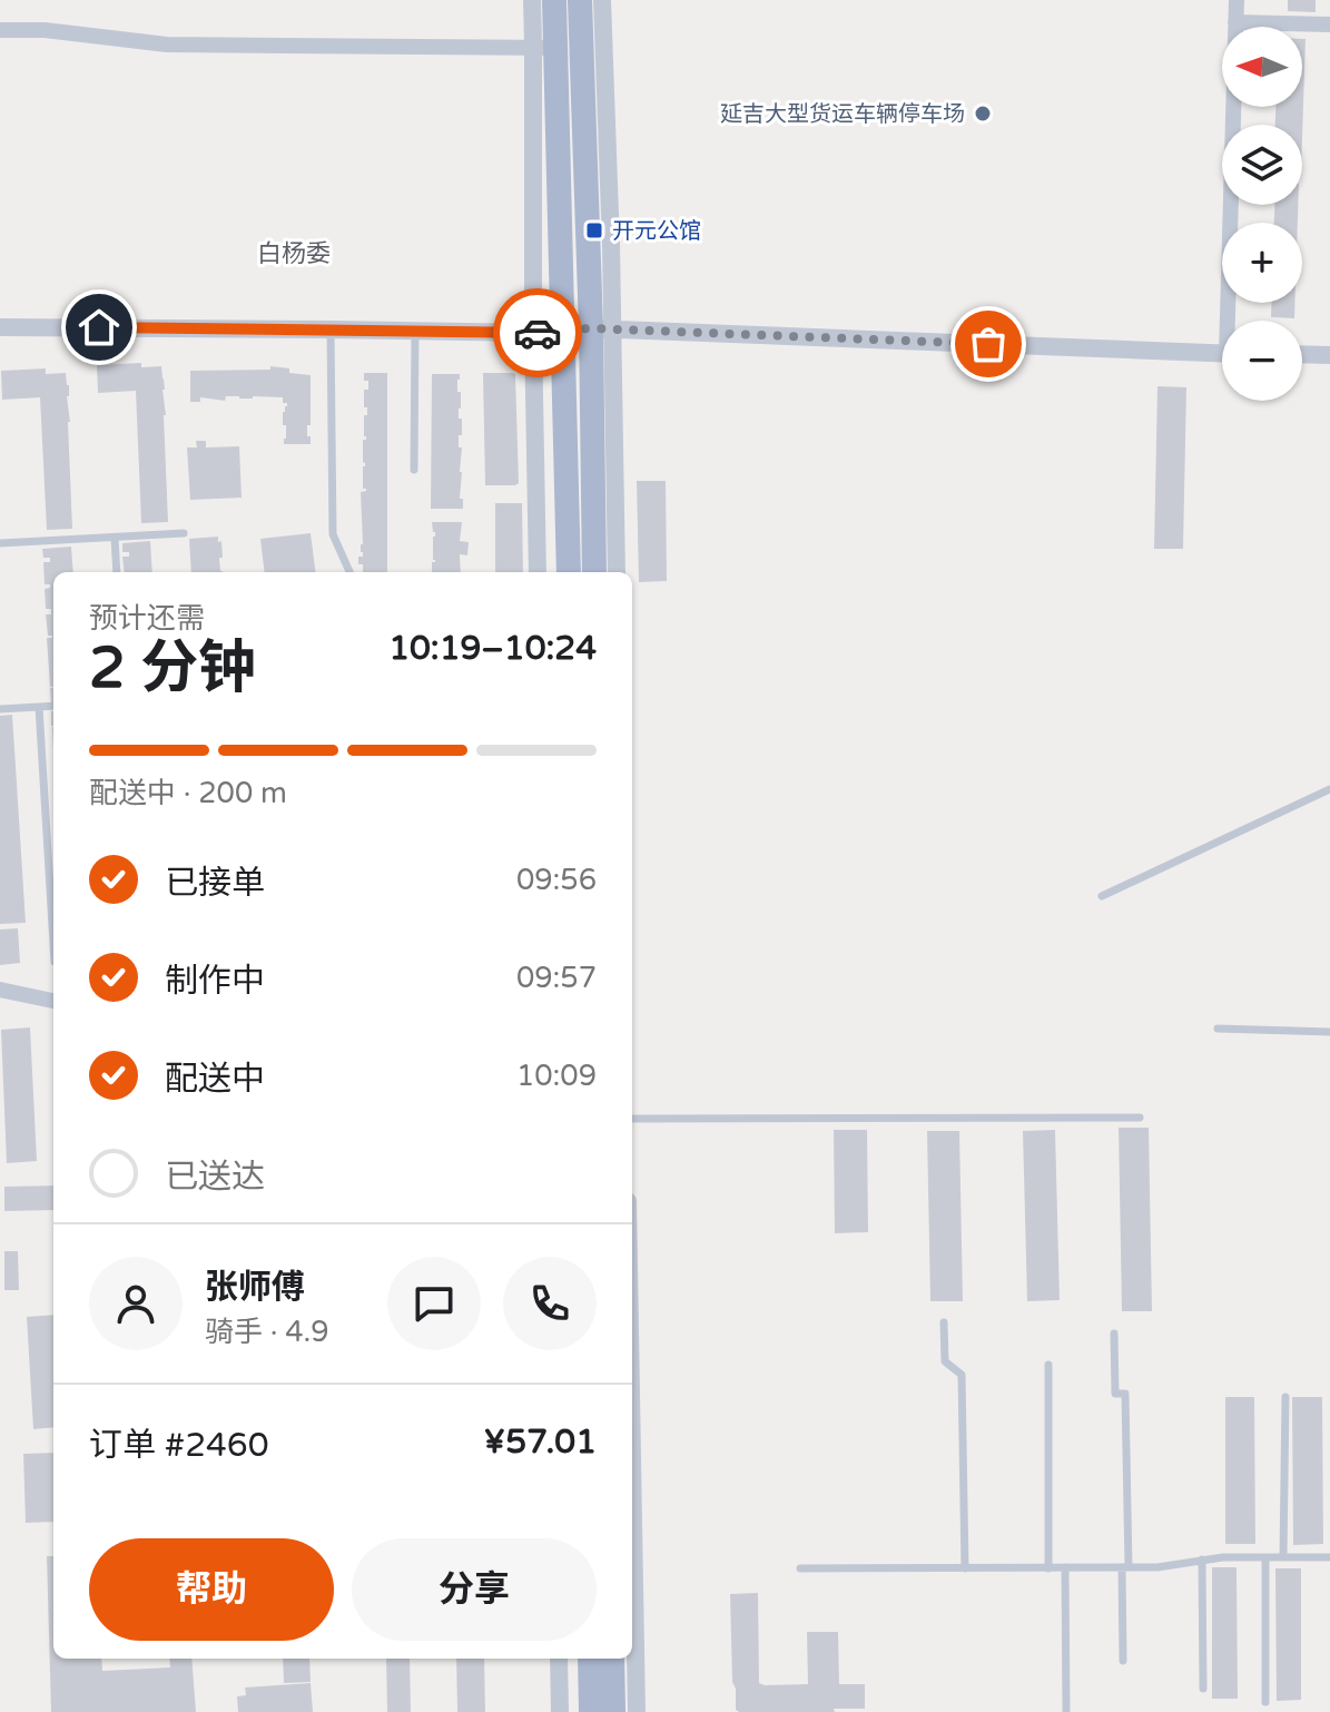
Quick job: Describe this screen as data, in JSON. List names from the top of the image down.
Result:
{
  "districts": ["白杨委"],
  "places": {
    "other": ["延吉大型货运车辆停车场"],
    "transit": ["开元公馆"]
  },
  "north": "left",
  "page": {
    "map_buttons": ["+", "−"],
    "heading": ["2 分钟", "预计还需", "10:19–10:24"],
    "panel": [
      "张师傅",
      "骑手 · 4.9",
      "订单 #2460",
      "¥57.01"
    ],
    "bar": "配送中 · 200 m",
    "list": [
      ["已接单", "09:56"],
      ["制作中", "09:57"],
      ["配送中", "10:09"],
      "已送达"
    ],
    "buttons": ["帮助", "分享"]
  }
}
